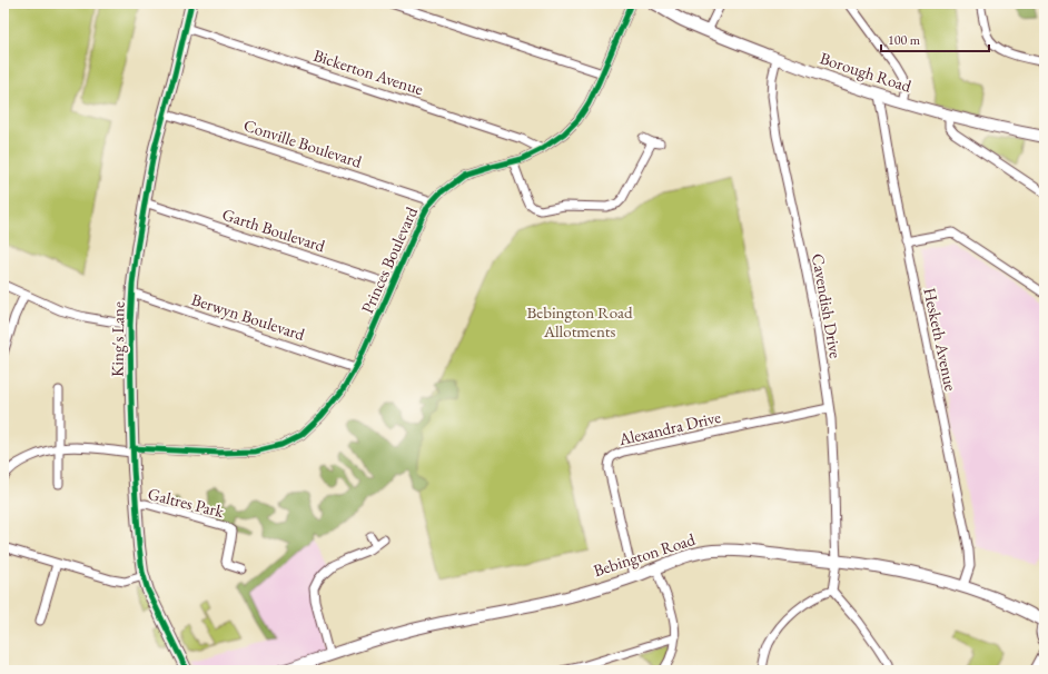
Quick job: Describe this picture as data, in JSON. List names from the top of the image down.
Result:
{
  "streets": {
    "street": [
      "Bickerton Avenue",
      "Borough Road",
      "Conville Boulevard",
      "Garth Boulevard",
      "Princes Boulevard",
      "Cavendish Drive",
      "Berwyn Boulevard",
      "King's Lane",
      "Hesketh Avenue",
      "Alexandra Drive",
      "Galtres Park",
      "Bebington Road"
    ]
  },
  "crossings": [
    ["Bickerton Avenue", "Princes Boulevard"],
    ["Bickerton Avenue", "King's Lane"],
    ["Borough Road", "Cavendish Drive"],
    ["Borough Road", "Hesketh Avenue"],
    ["Conville Boulevard", "Princes Boulevard"],
    ["Conville Boulevard", "King's Lane"],
    ["Garth Boulevard", "Princes Boulevard"],
    ["Garth Boulevard", "King's Lane"],
    ["Princes Boulevard", "Berwyn Boulevard"],
    ["Princes Boulevard", "King's Lane"],
    ["Cavendish Drive", "Alexandra Drive"],
    ["Cavendish Drive", "Bebington Road"],
    ["Berwyn Boulevard", "King's Lane"],
    ["King's Lane", "Galtres Park"],
    ["Hesketh Avenue", "Bebington Road"],
    ["Alexandra Drive", "Bebington Road"]
  ],
  "parks": ["Bebington Road Allotments"],
  "scale_bar": "100 m"
}
